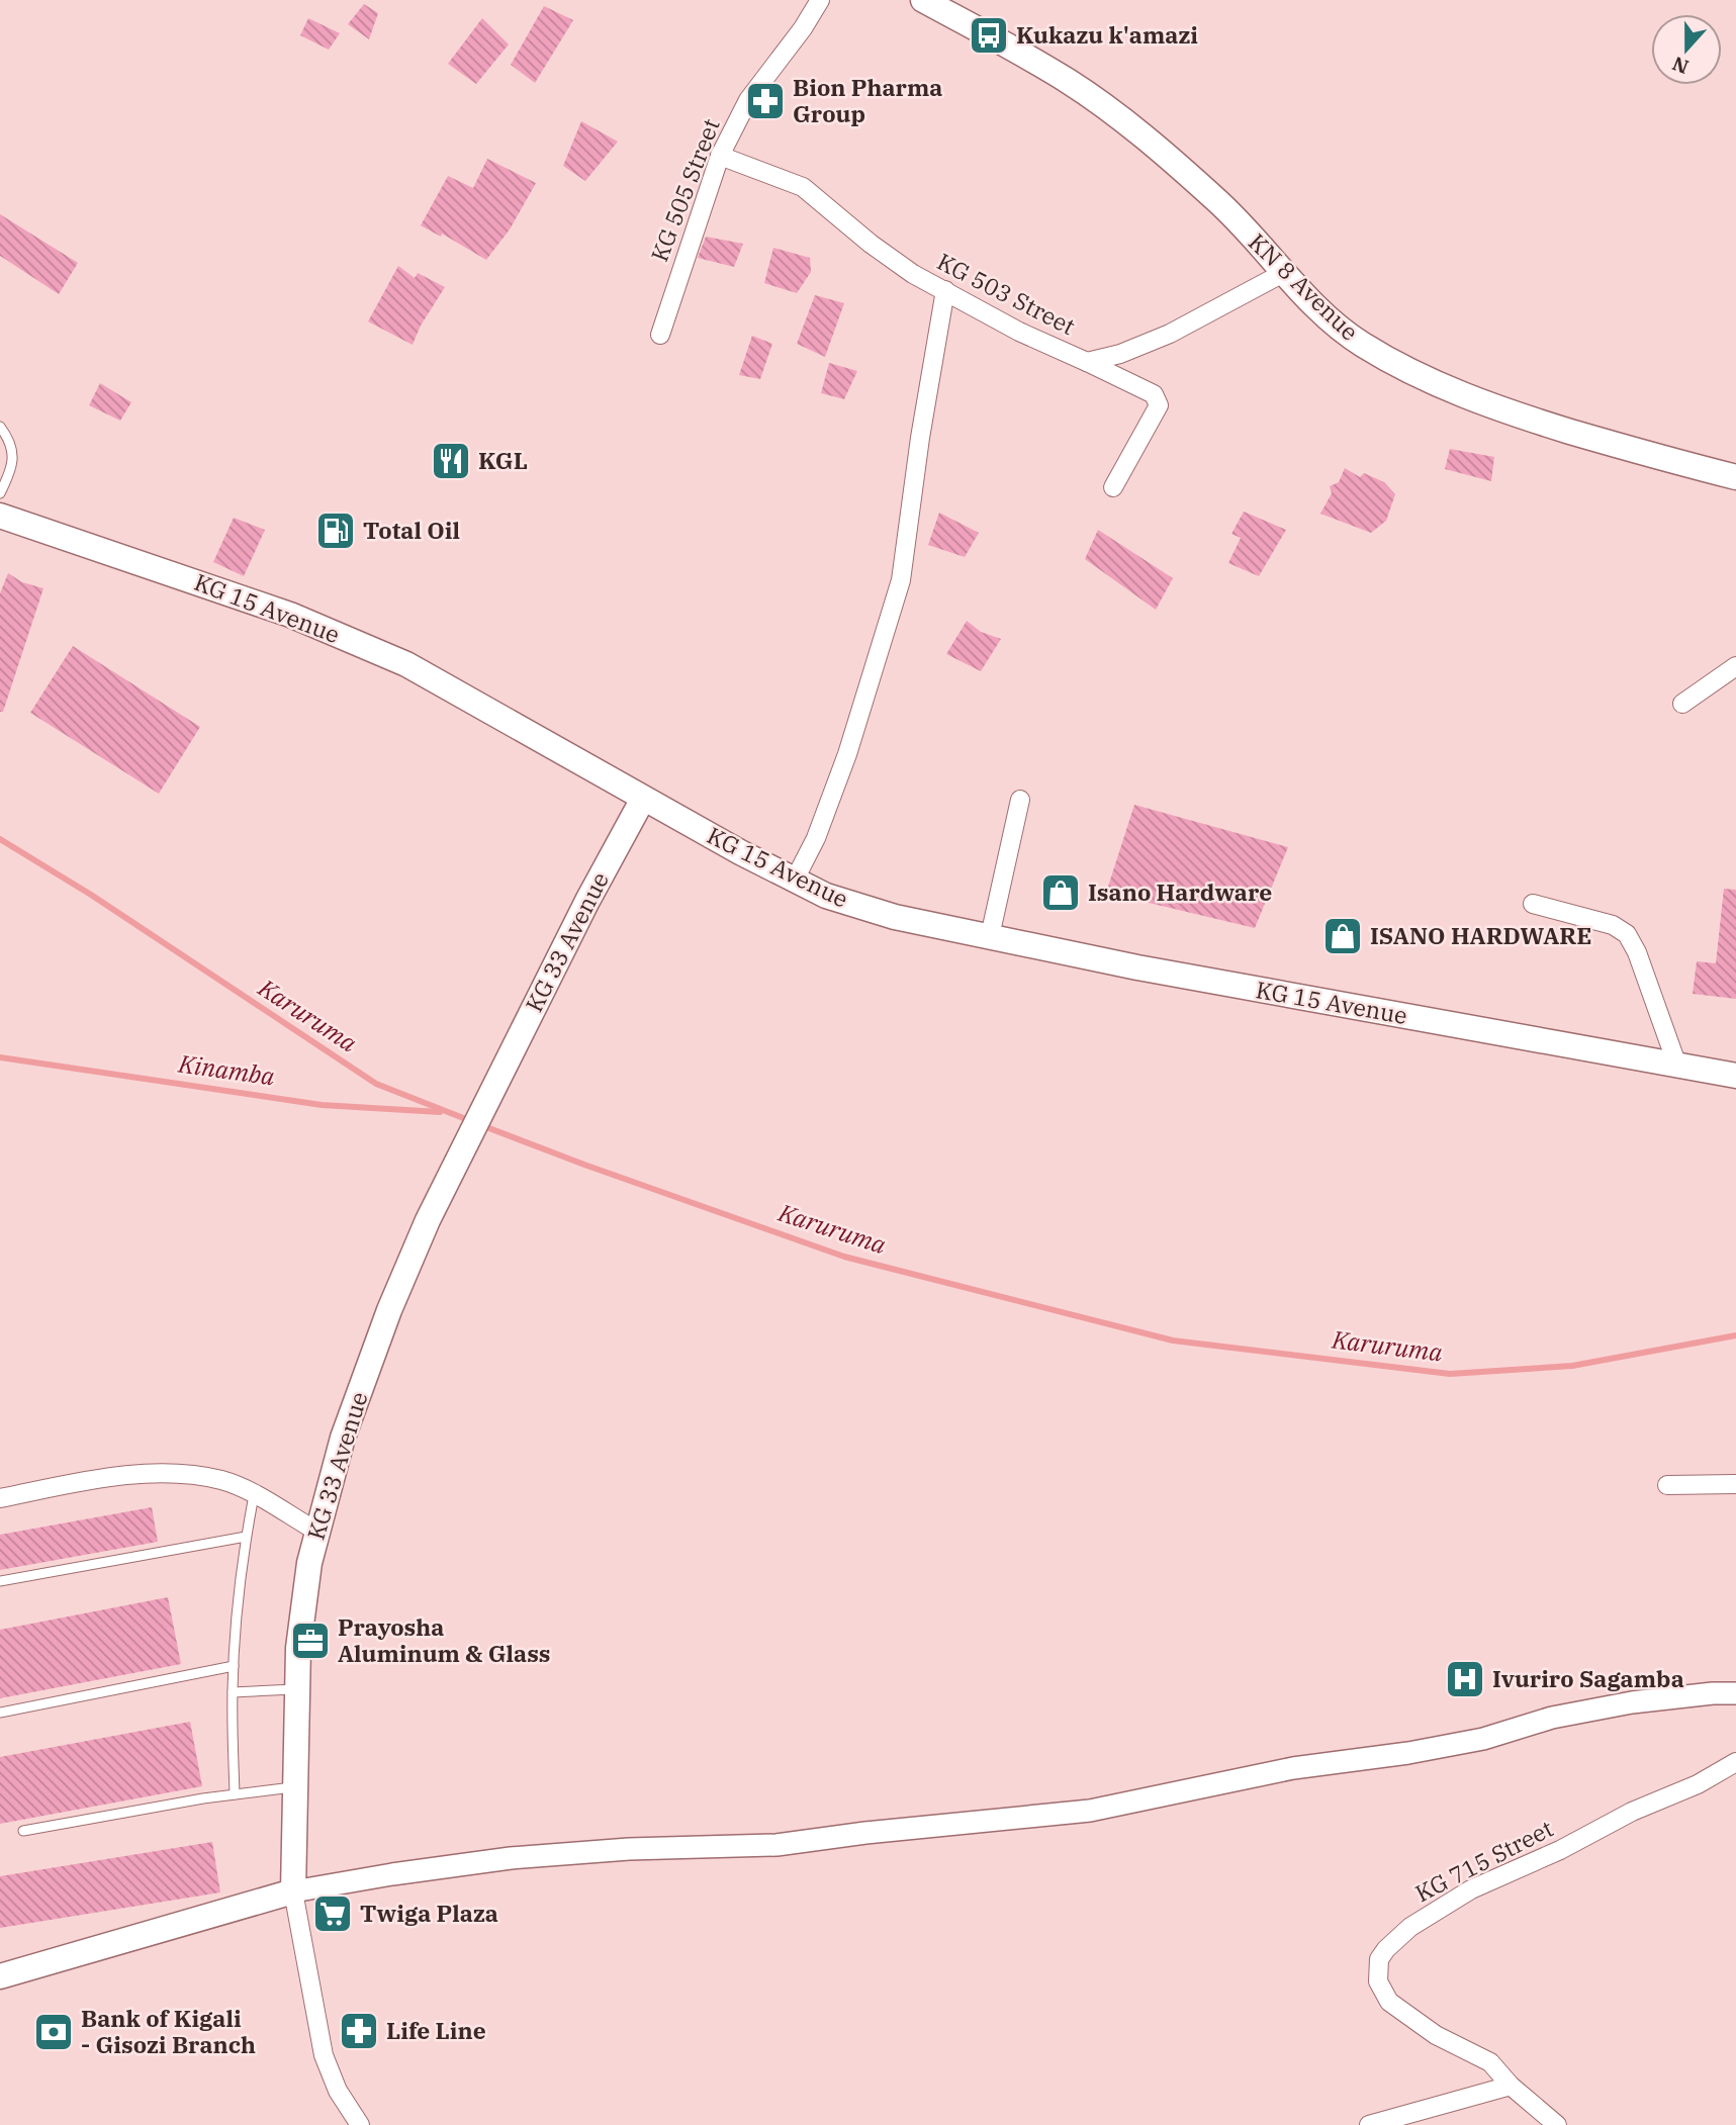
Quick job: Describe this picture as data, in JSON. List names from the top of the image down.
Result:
{
  "streets": {
    "main road": ["KN 8 Avenue", "KG 15 Avenue", "KG 33 Avenue"],
    "street": ["KG 505 Street", "KG 503 Street", "KG 715 Street"]
  },
  "crossings": [
    ["KG 505 Street", "KG 503 Street"],
    ["KN 8 Avenue", "KG 503 Street"],
    ["KG 15 Avenue", "KG 33 Avenue"]
  ],
  "water": ["Karuruma", "Kinamba"],
  "places": {
    "bus stop": ["Kukazu k'amazi"],
    "pharmacy": ["Bion Pharma Group", "Life Line"],
    "restaurant": ["KGL"],
    "fuel station": ["Total Oil"],
    "shop": ["Isano Hardware", "ISANO HARDWARE"],
    "office": ["Prayosha Aluminum & Glass"],
    "hospital": ["Ivuriro Sagamba"],
    "supermarket": ["Twiga Plaza"],
    "bank": ["Bank of Kigali - Gisozi Branch"]
  },
  "north": "bottom"
}
